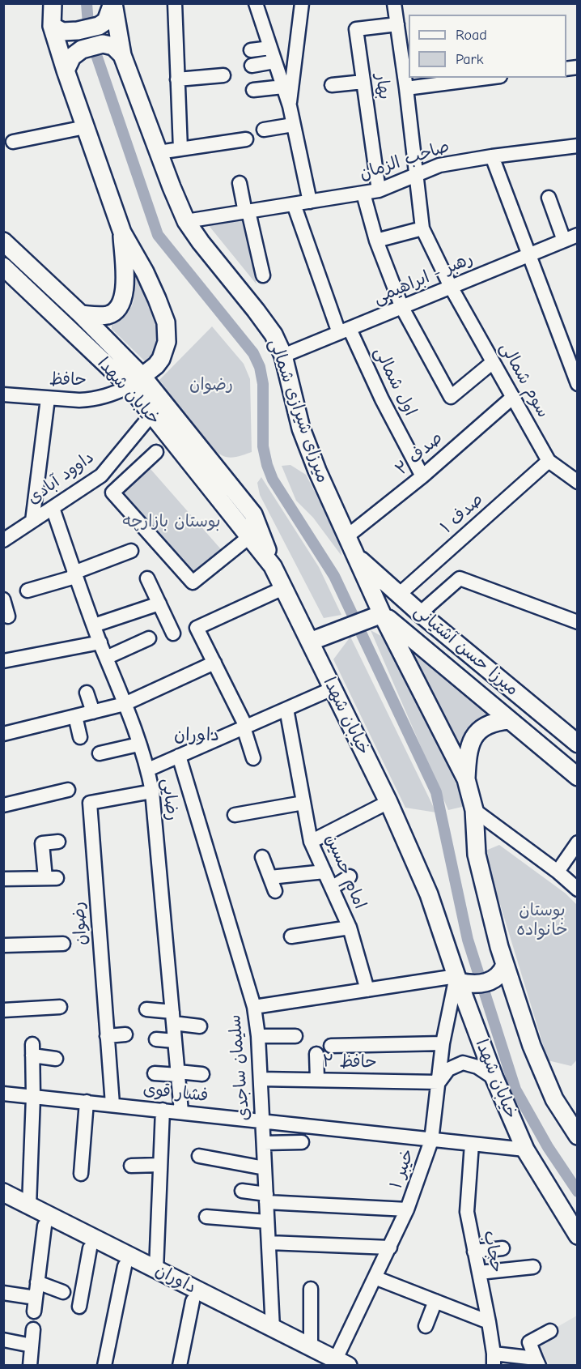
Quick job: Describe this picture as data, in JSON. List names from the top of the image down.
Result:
{
  "streets": {
    "main road": [
      "خیابان شهدا",
      "میرزای شیرازی شمالی",
      "میرزا حسن آشتیانی",
      "داوران"
    ],
    "street": [
      "بهار",
      "صاحب الزمان",
      "رهبر - ابراهیمی",
      "حافظ",
      "سوم شمالی",
      "اول شمالی",
      "صدف ۲",
      "داوود آبادی",
      "صدف ۱",
      "رضایی",
      "امام حسین",
      "رضوان",
      "حافظ ۲",
      "سلیمان ساجدی",
      "فشار قوی",
      "خیبر ۱",
      "حجاب"
    ]
  },
  "crossings": [
    ["بهار", "صاحب الزمان"],
    ["بهار", "سوم شمالی"],
    ["صاحب الزمان", "سوم شمالی"],
    ["صاحب الزمان", "اول شمالی"],
    ["صاحب الزمان", "میرزای شیرازی شمالی"],
    ["رهبر - ابراهیمی", "سوم شمالی"],
    ["رهبر - ابراهیمی", "اول شمالی"],
    ["رهبر - ابراهیمی", "میرزای شیرازی شمالی"],
    ["حافظ", "خیابان شهدا"],
    ["سوم شمالی", "صدف ۲"],
    ["سوم شمالی", "صدف ۱"],
    ["اول شمالی", "صدف ۲"],
    ["خیابان شهدا", "داوود آبادی"],
    ["خیابان شهدا", "فشار قوی"],
    ["خیابان شهدا", "خیبر ۱"],
    ["میرزای شیرازی شمالی", "صدف ۲"],
    ["میرزای شیرازی شمالی", "میرزا حسن آشتیانی"],
    ["داوود آبادی", "رضایی"],
    ["صدف ۱", "میرزا حسن آشتیانی"],
    ["رضایی", "رضوان"],
    ["رضایی", "فشار قوی"],
    ["رضوان", "فشار قوی"],
    ["حافظ ۲", "سلیمان ساجدی"],
    ["حافظ ۲", "خیبر ۱"],
    ["سلیمان ساجدی", "فشار قوی"],
    ["سلیمان ساجدی", "داوران"],
    ["فشار قوی", "خیبر ۱"],
    ["فشار قوی", "حجاب"],
    ["خیبر ۱", "داوران"]
  ],
  "districts": ["داوران"],
  "parks": ["رضوان", "بوستان بازارچه", "بوستان خانواده"],
  "legend": ["Road", "Park"]
}
